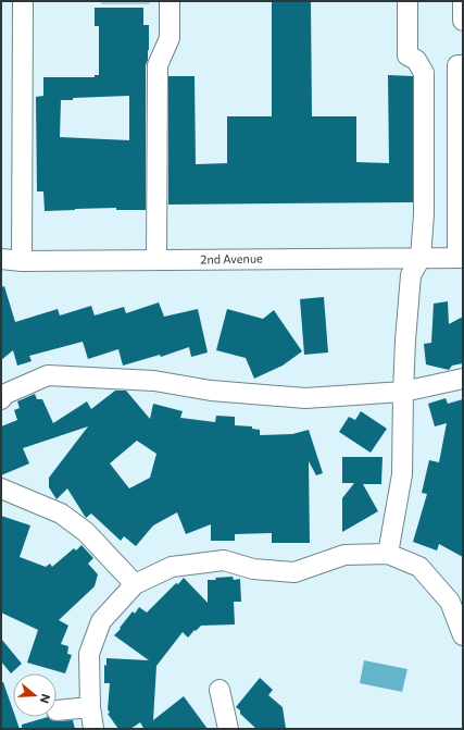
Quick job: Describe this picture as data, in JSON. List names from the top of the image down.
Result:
{
  "streets": {
    "street": ["2nd Avenue"]
  },
  "north": "right"
}
